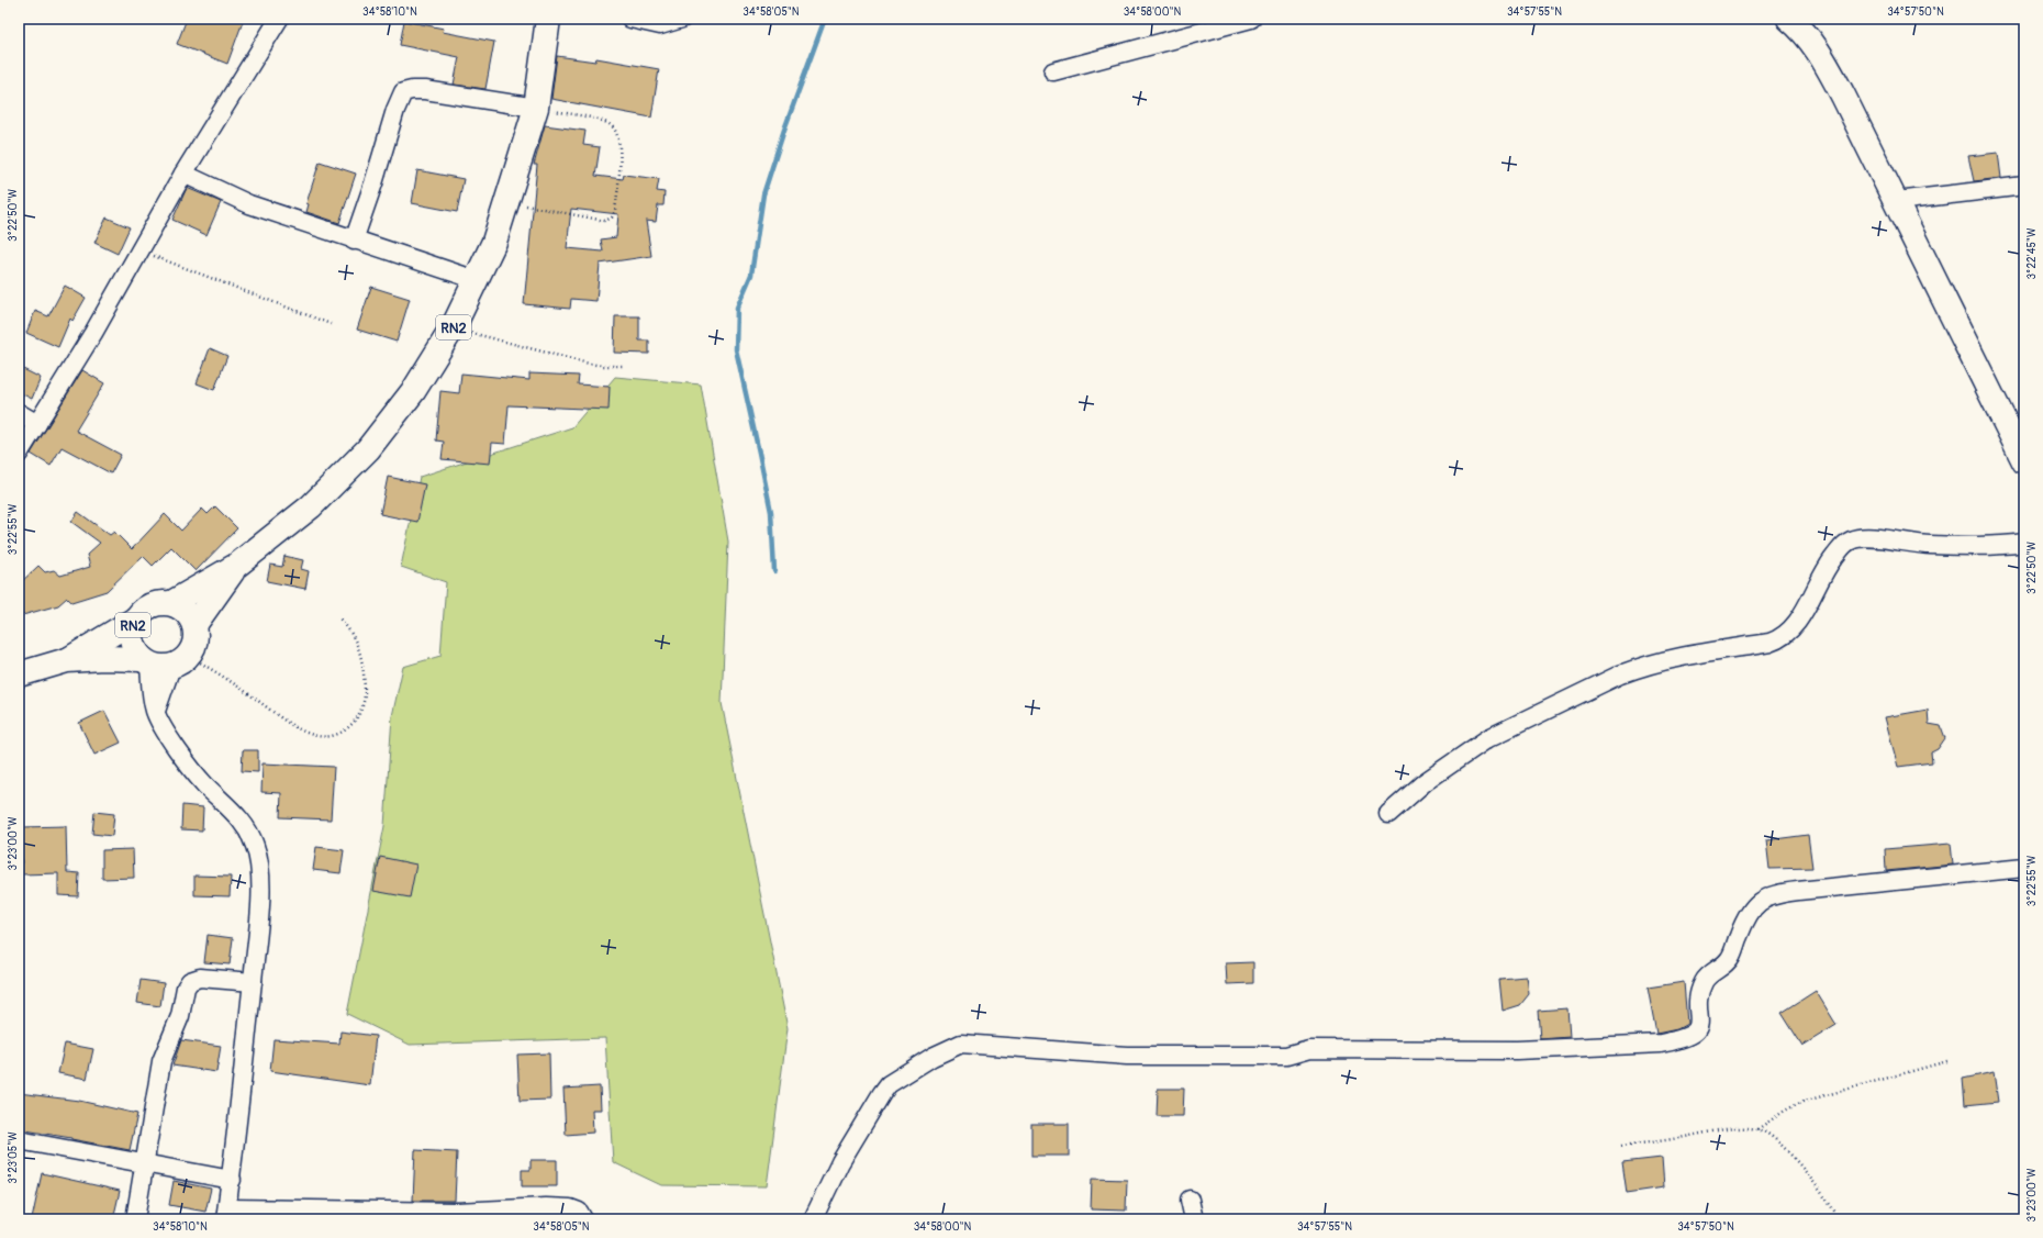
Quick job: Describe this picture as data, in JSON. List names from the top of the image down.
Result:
{
  "streets": {
    "main road": ["RN2"]
  },
  "coordinates": [
    "34°58'10\"N",
    "34°58'05\"N",
    "34°58'00\"N",
    "34°57'55\"N",
    "34°57'50\"N",
    "3°22'50\"W",
    "3°22'45\"W",
    "3°22'55\"W",
    "3°23'00\"W",
    "3°23'05\"W"
  ]
}
